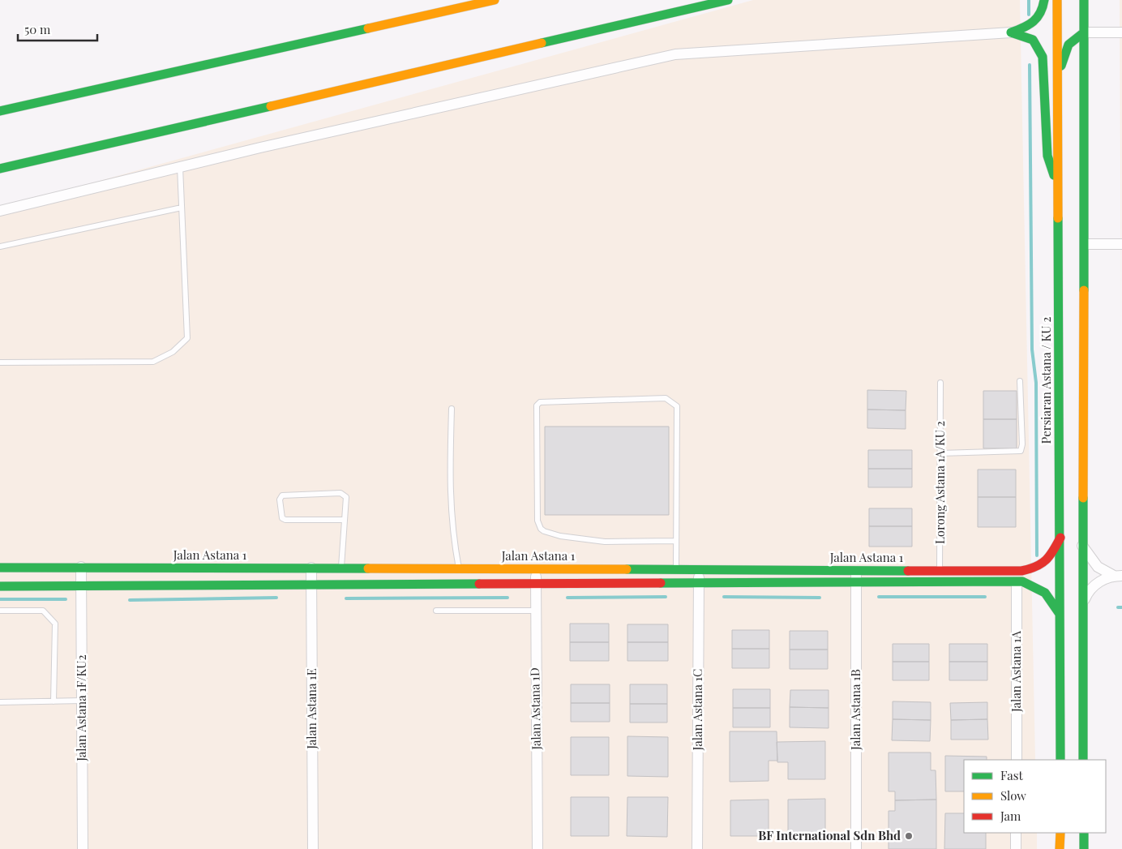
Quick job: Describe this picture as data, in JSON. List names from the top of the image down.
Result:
{
  "streets": {
    "main road": ["Persiaran Astana / KU 2", "Jalan Astana 1"],
    "street": [
      "Jalan Astana 1A",
      "Jalan Astana 1F/KU2",
      "Jalan Astana 1E",
      "Jalan Astana 1D",
      "Jalan Astana 1C",
      "Jalan Astana 1B"
    ],
    "lane": ["Lorong Astana 1A/KU 2"]
  },
  "crossings": [
    ["Persiaran Astana / KU 2", "Jalan Astana 1"],
    ["Lorong Astana 1A/KU 2", "Jalan Astana 1"],
    ["Jalan Astana 1", "Jalan Astana 1A"],
    ["Jalan Astana 1", "Jalan Astana 1F/KU2"],
    ["Jalan Astana 1", "Jalan Astana 1E"],
    ["Jalan Astana 1", "Jalan Astana 1D"],
    ["Jalan Astana 1", "Jalan Astana 1C"],
    ["Jalan Astana 1", "Jalan Astana 1B"]
  ],
  "places": ["BF International Sdn Bhd"],
  "legend": ["Fast", "Slow", "Jam"],
  "scale_bar": "50 m"
}
